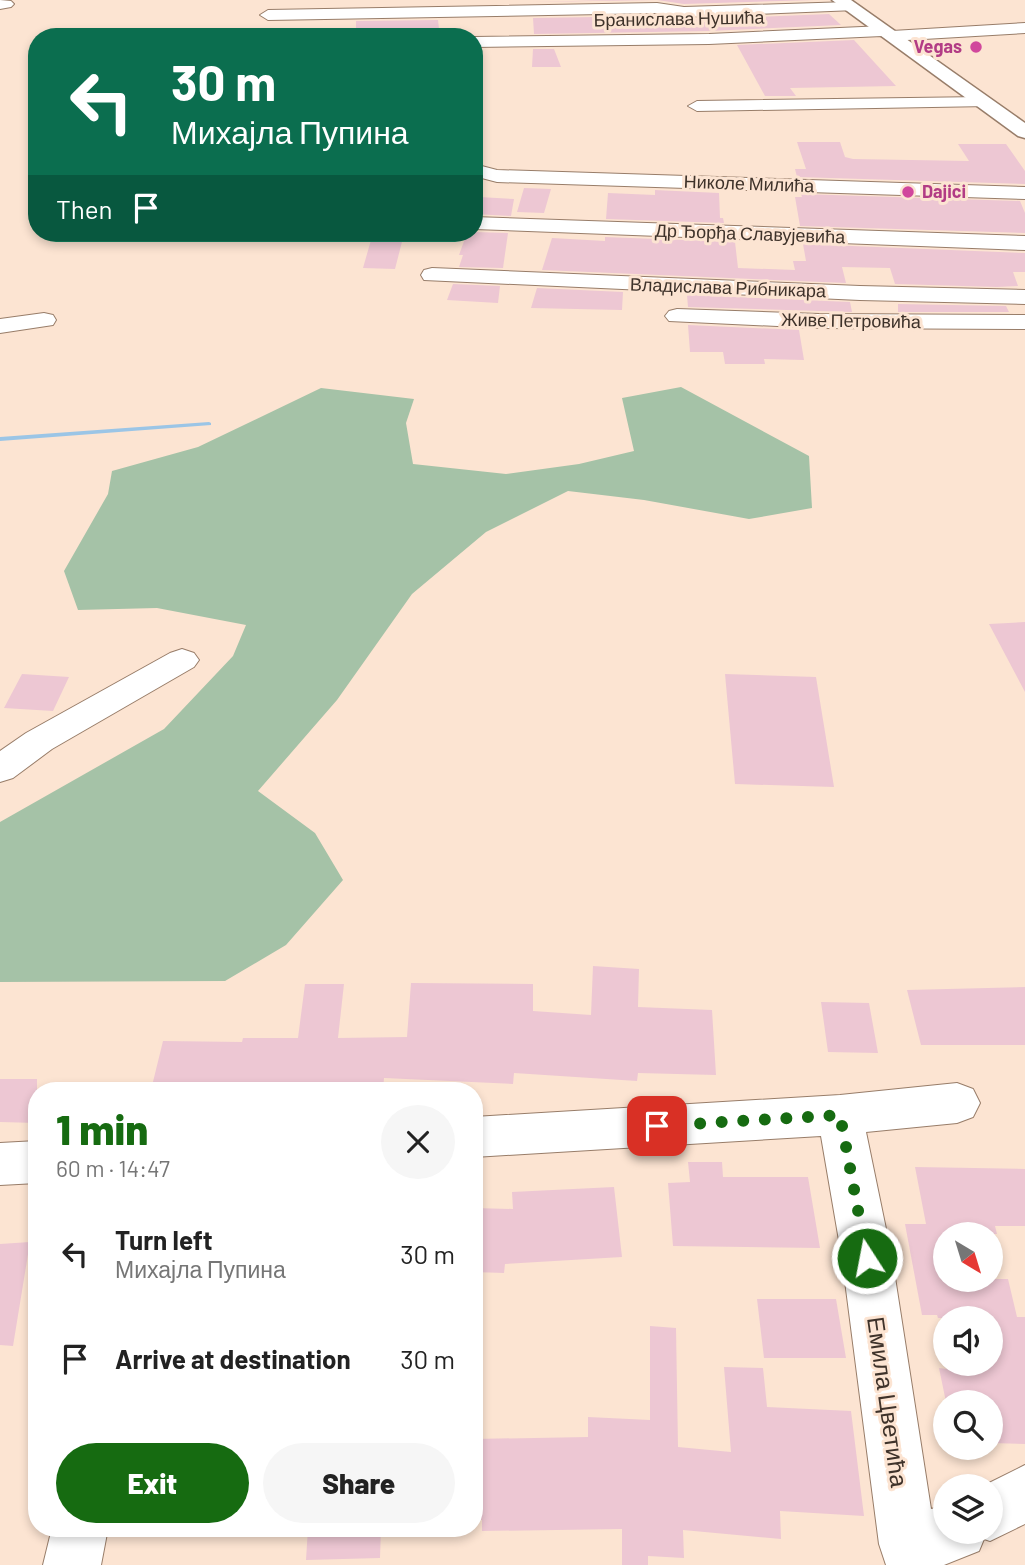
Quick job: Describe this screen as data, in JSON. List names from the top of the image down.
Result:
{
  "streets": {
    "street": [
      "Бранислава Нушића",
      "Николе Милића",
      "Др Ђорђа Славујевића",
      "Владислава Рибникара",
      "Живе Петровића",
      "Емила Цветића"
    ]
  },
  "places": ["Vegas", "Dajici"],
  "north": "bottom right",
  "page": {
    "turn": ["30 m", "Михајла Пупина"],
    "then": "Then",
    "heading": ["1 min", "60 m · 14:47"],
    "list": [
      {
        "name": "Turn left",
        "note": "Михајла Пупина",
        "value": "30 m"
      },
      {
        "name": "Arrive at destination",
        "value": "30 m"
      }
    ],
    "buttons": ["Exit", "Share"]
  }
}
